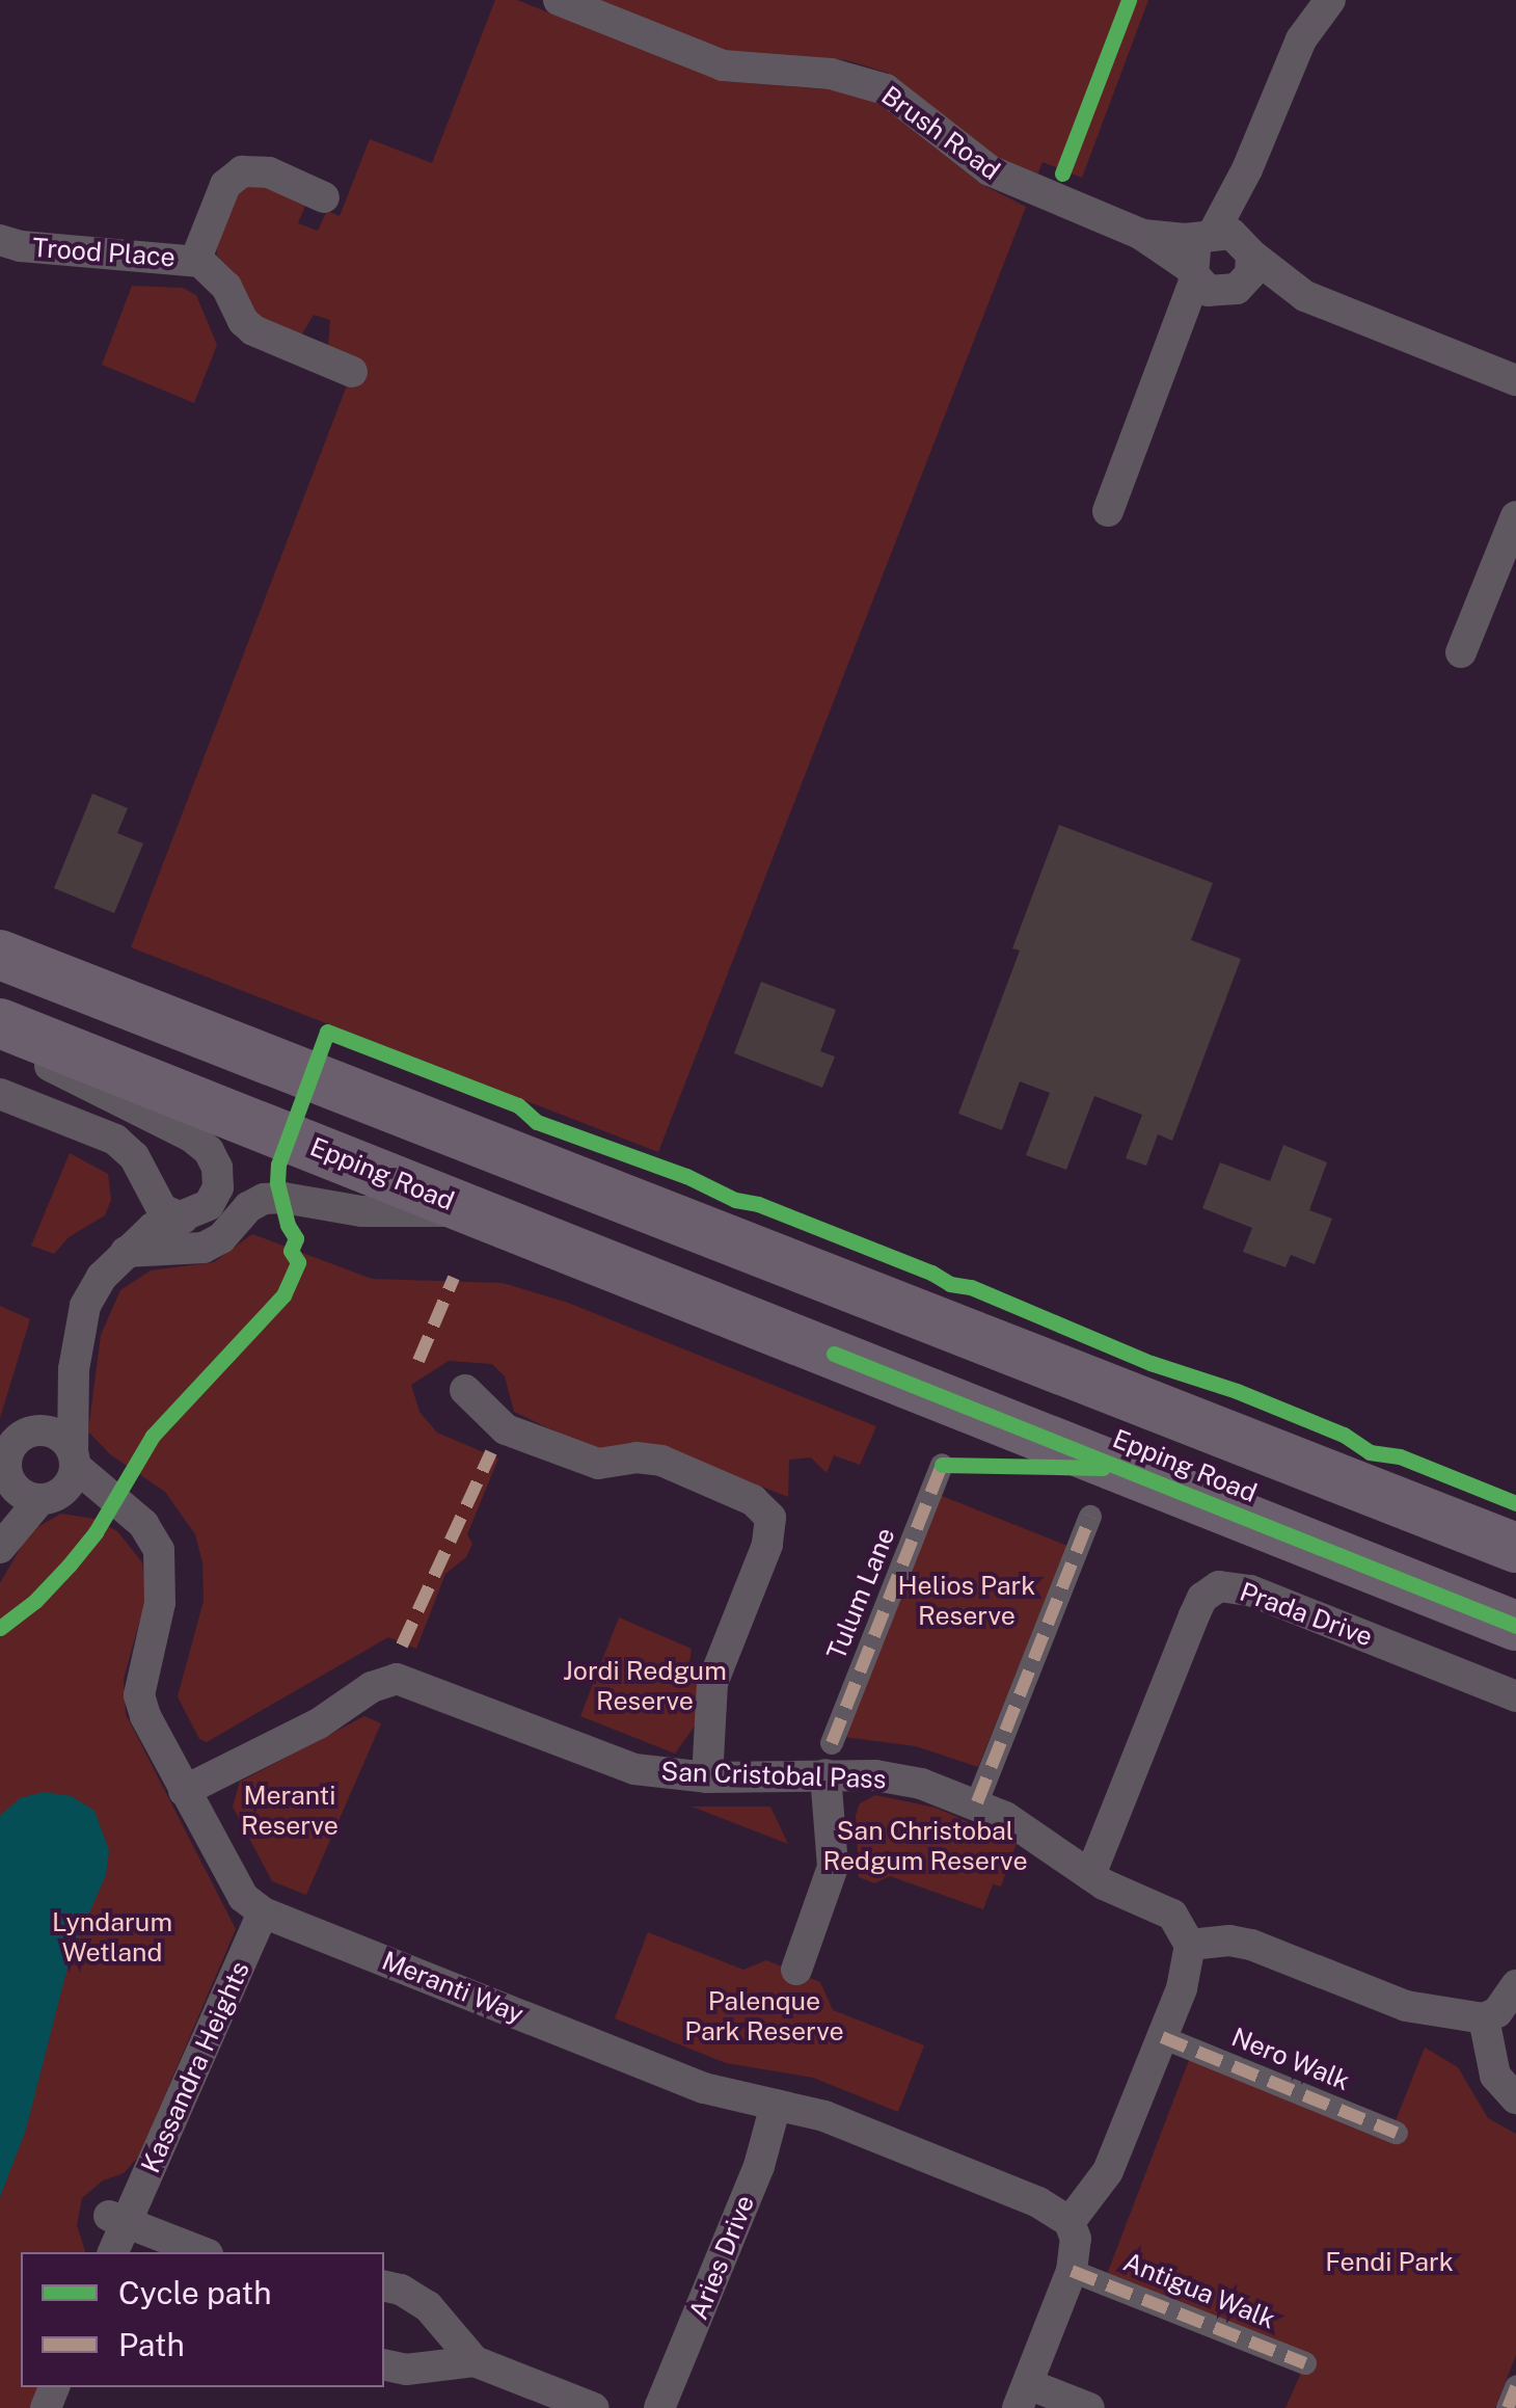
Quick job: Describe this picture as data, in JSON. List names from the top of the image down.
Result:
{
  "streets": {
    "main road": ["Epping Road"],
    "street": [
      "Brush Road",
      "Trood Place",
      "Tulum Lane",
      "Prada Drive",
      "San Cristobal Pass",
      "Meranti Way",
      "Nero Walk",
      "Kassandra Heights",
      "Aries Drive",
      "Antigua Walk"
    ]
  },
  "crossings": [
    ["Tulum Lane", "San Cristobal Pass"],
    ["Prada Drive", "San Cristobal Pass"],
    ["San Cristobal Pass", "Meranti Way"],
    ["Meranti Way", "Kassandra Heights"],
    ["Meranti Way", "Aries Drive"]
  ],
  "parks": [
    "Helios Park Reserve",
    "Jordi Redgum Reserve",
    "Meranti Reserve",
    "San Christobal Redgum Reserve",
    "Lyndarum Wetland",
    "Palenque Park Reserve",
    "Fendi Park"
  ],
  "legend": ["Cycle path", "Path"]
}
